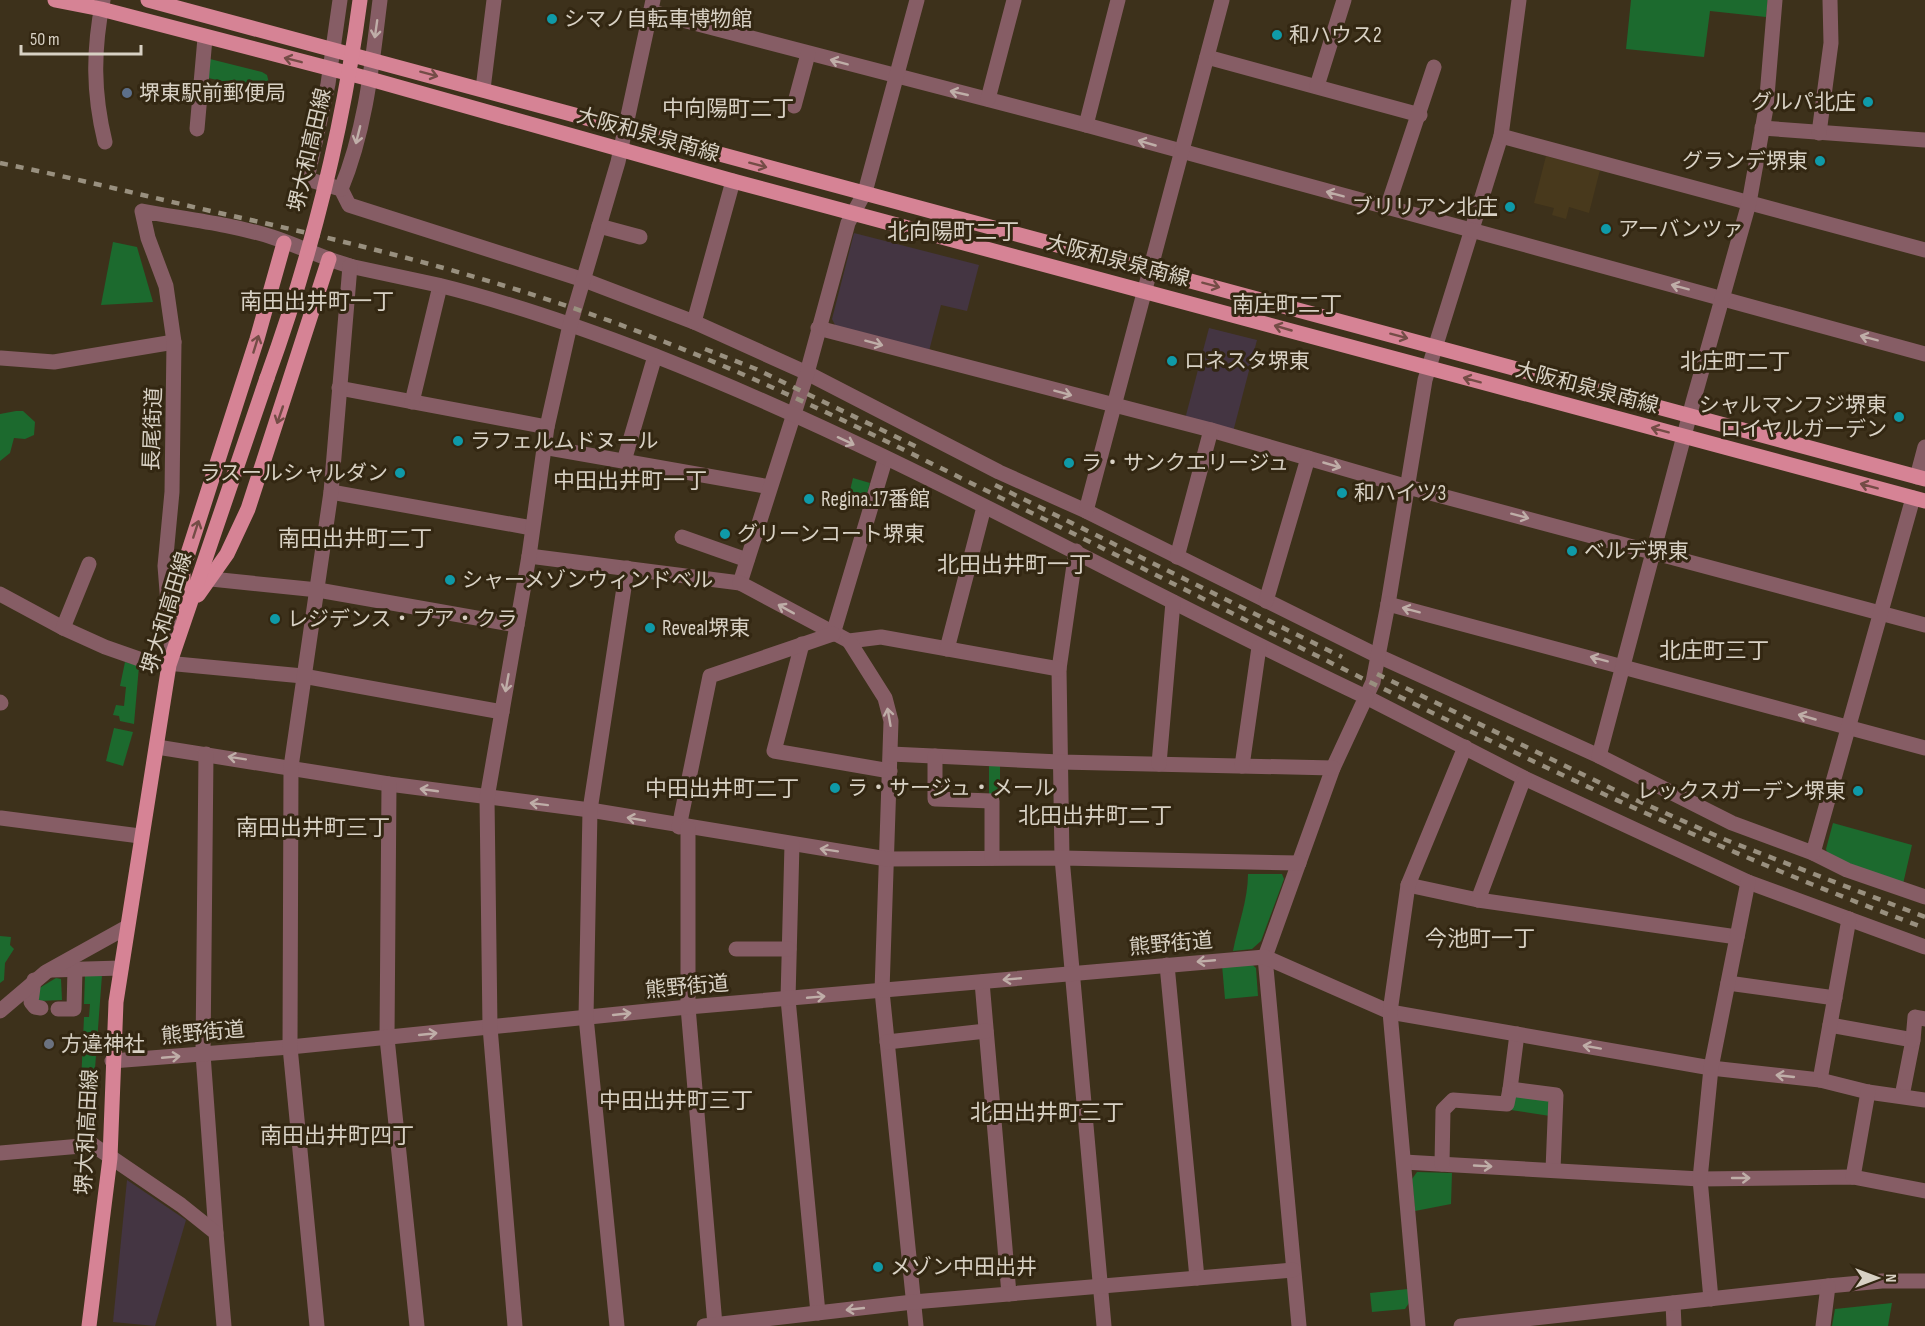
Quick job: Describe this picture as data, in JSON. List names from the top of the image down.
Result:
{
  "streets": {
    "main road": ["大阪和泉泉南線", "堺大和高田線"],
    "street": ["長尾街道", "熊野街道"]
  },
  "crossings": [
    ["堺大和高田線", "長尾街道"],
    ["堺大和高田線", "熊野街道"]
  ],
  "districts": [
    "中向陽町二丁",
    "北向陽町二丁",
    "南田出井町一丁",
    "南庄町二丁",
    "北庄町二丁",
    "中田出井町一丁",
    "南田出井町二丁",
    "北田出井町一丁",
    "北庄町三丁",
    "中田出井町二丁",
    "北田出井町二丁",
    "南田出井町三丁",
    "今池町一丁",
    "中田出井町三丁",
    "北田出井町三丁",
    "南田出井町四丁"
  ],
  "places": [
    "シマノ自転車博物館",
    "和ハウス2",
    "堺東駅前郵便局",
    "グルパ北庄",
    "グランデ堺東",
    "ブリリアン北庄",
    "アーバンツァ",
    "ロネスタ堺東",
    "シャルマンフジ堺東 ロイヤルガーデン",
    "ラフェルムドヌール",
    "ラ・サンクエリージュ",
    "ラスールシャルダン",
    "和ハイツ3",
    "Regina.17番館",
    "グリーンコート堺東",
    "ベルデ堺東",
    "シャーメゾンウィンドベル",
    "レジデンス・プア・クラ",
    "Reveal堺東",
    "ラ・サージュ・メール",
    "レックスガーデン堺東",
    "方違神社",
    "メゾン中田出井"
  ],
  "scale_bar": "50 m",
  "north": "right"
}
